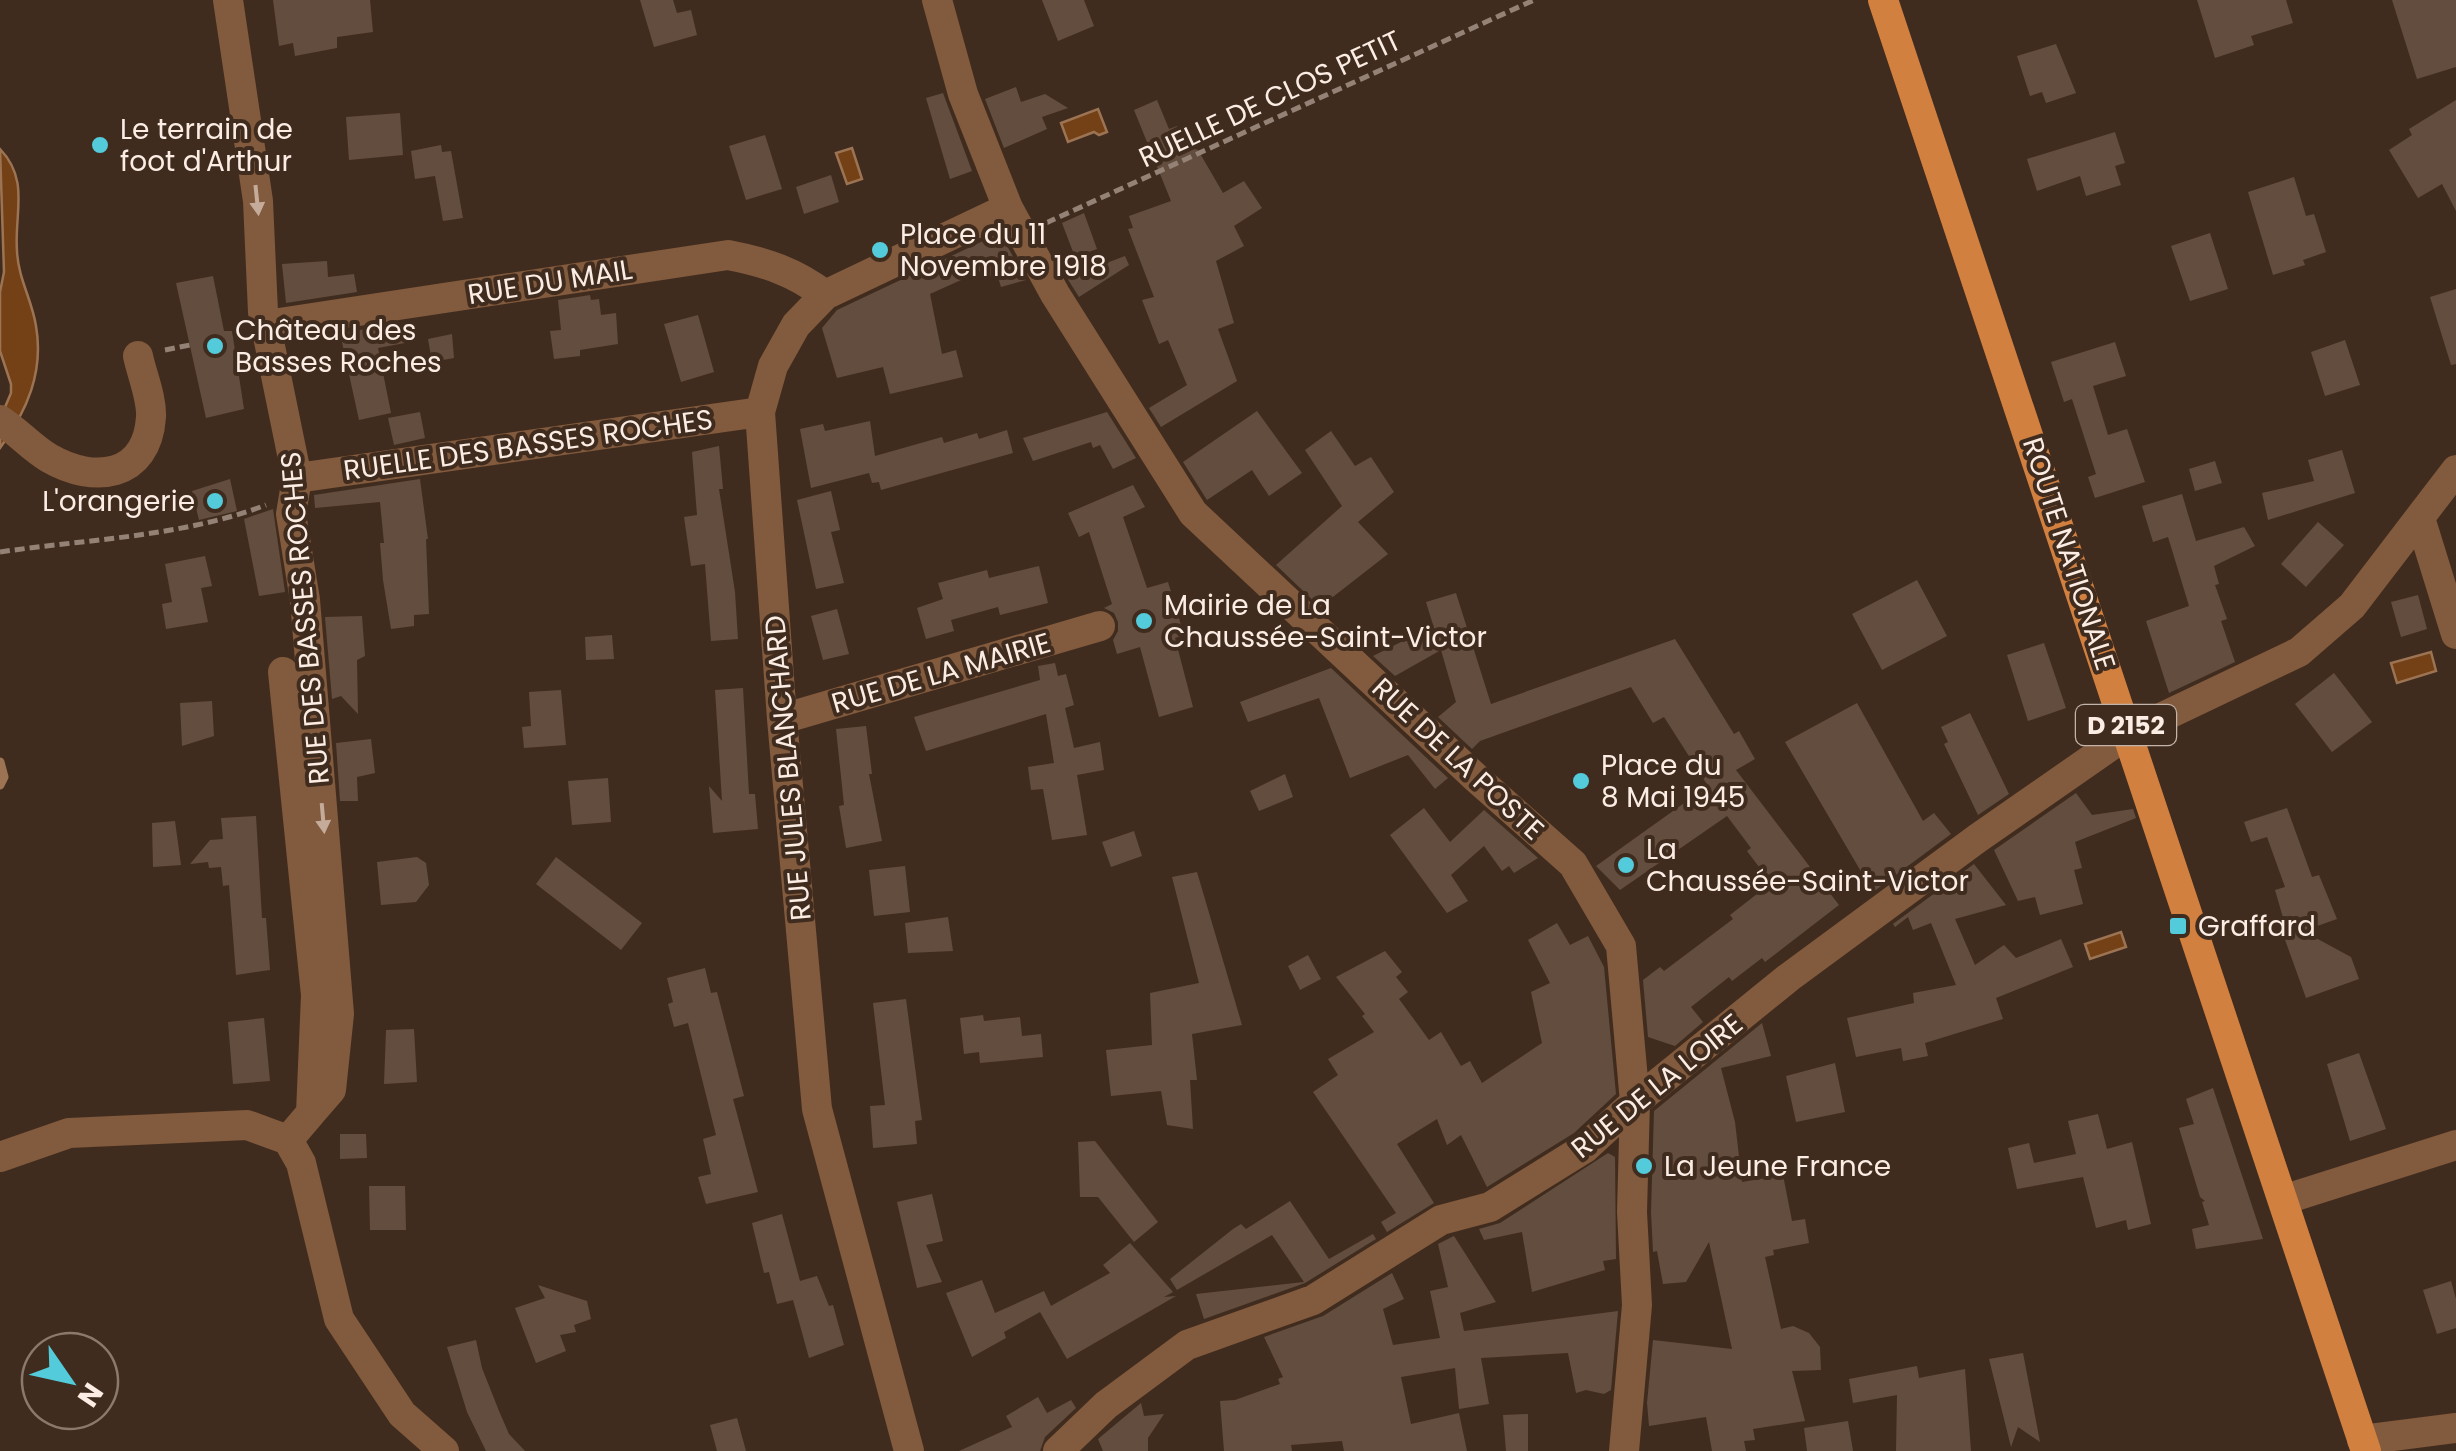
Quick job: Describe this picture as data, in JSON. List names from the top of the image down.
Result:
{
  "streets": {
    "main road": ["ROUTE NATIONALE", "D 2152"],
    "street": [
      "RUE DU MAIL",
      "RUELLE DES BASSES ROCHES",
      "RUE DES BASSES ROCHES",
      "RUE DE LA MAIRIE",
      "RUE DE LA POSTE",
      "RUE JULES BLANCHARD",
      "RUE DE LA LOIRE"
    ],
    "path": ["RUELLE DE CLOS PETIT"]
  },
  "crossings": [
    ["RUELLE DE CLOS PETIT", "RUE DE LA POSTE"],
    ["RUELLE DE CLOS PETIT", "RUE JULES BLANCHARD"],
    ["RUE DU MAIL", "RUE DES BASSES ROCHES"],
    ["RUE DU MAIL", "RUE JULES BLANCHARD"],
    ["RUELLE DES BASSES ROCHES", "RUE DES BASSES ROCHES"],
    ["RUELLE DES BASSES ROCHES", "RUE JULES BLANCHARD"],
    ["ROUTE NATIONALE", "RUE DE LA LOIRE"],
    ["RUE DE LA MAIRIE", "RUE JULES BLANCHARD"],
    ["RUE DE LA POSTE", "RUE JULES BLANCHARD"],
    ["RUE DE LA POSTE", "RUE DE LA LOIRE"]
  ],
  "places": {
    "other": [
      "Le terrain de foot d'Arthur",
      "Place du 11 Novembre 1918",
      "Château des Basses Roches",
      "L'orangerie",
      "Mairie de La Chaussée-Saint-Victor",
      "Place du 8 Mai 1945",
      "La Chaussée-Saint-Victor",
      "La Jeune France"
    ],
    "transit": ["Graffard"]
  },
  "north": "bottom right"
}
